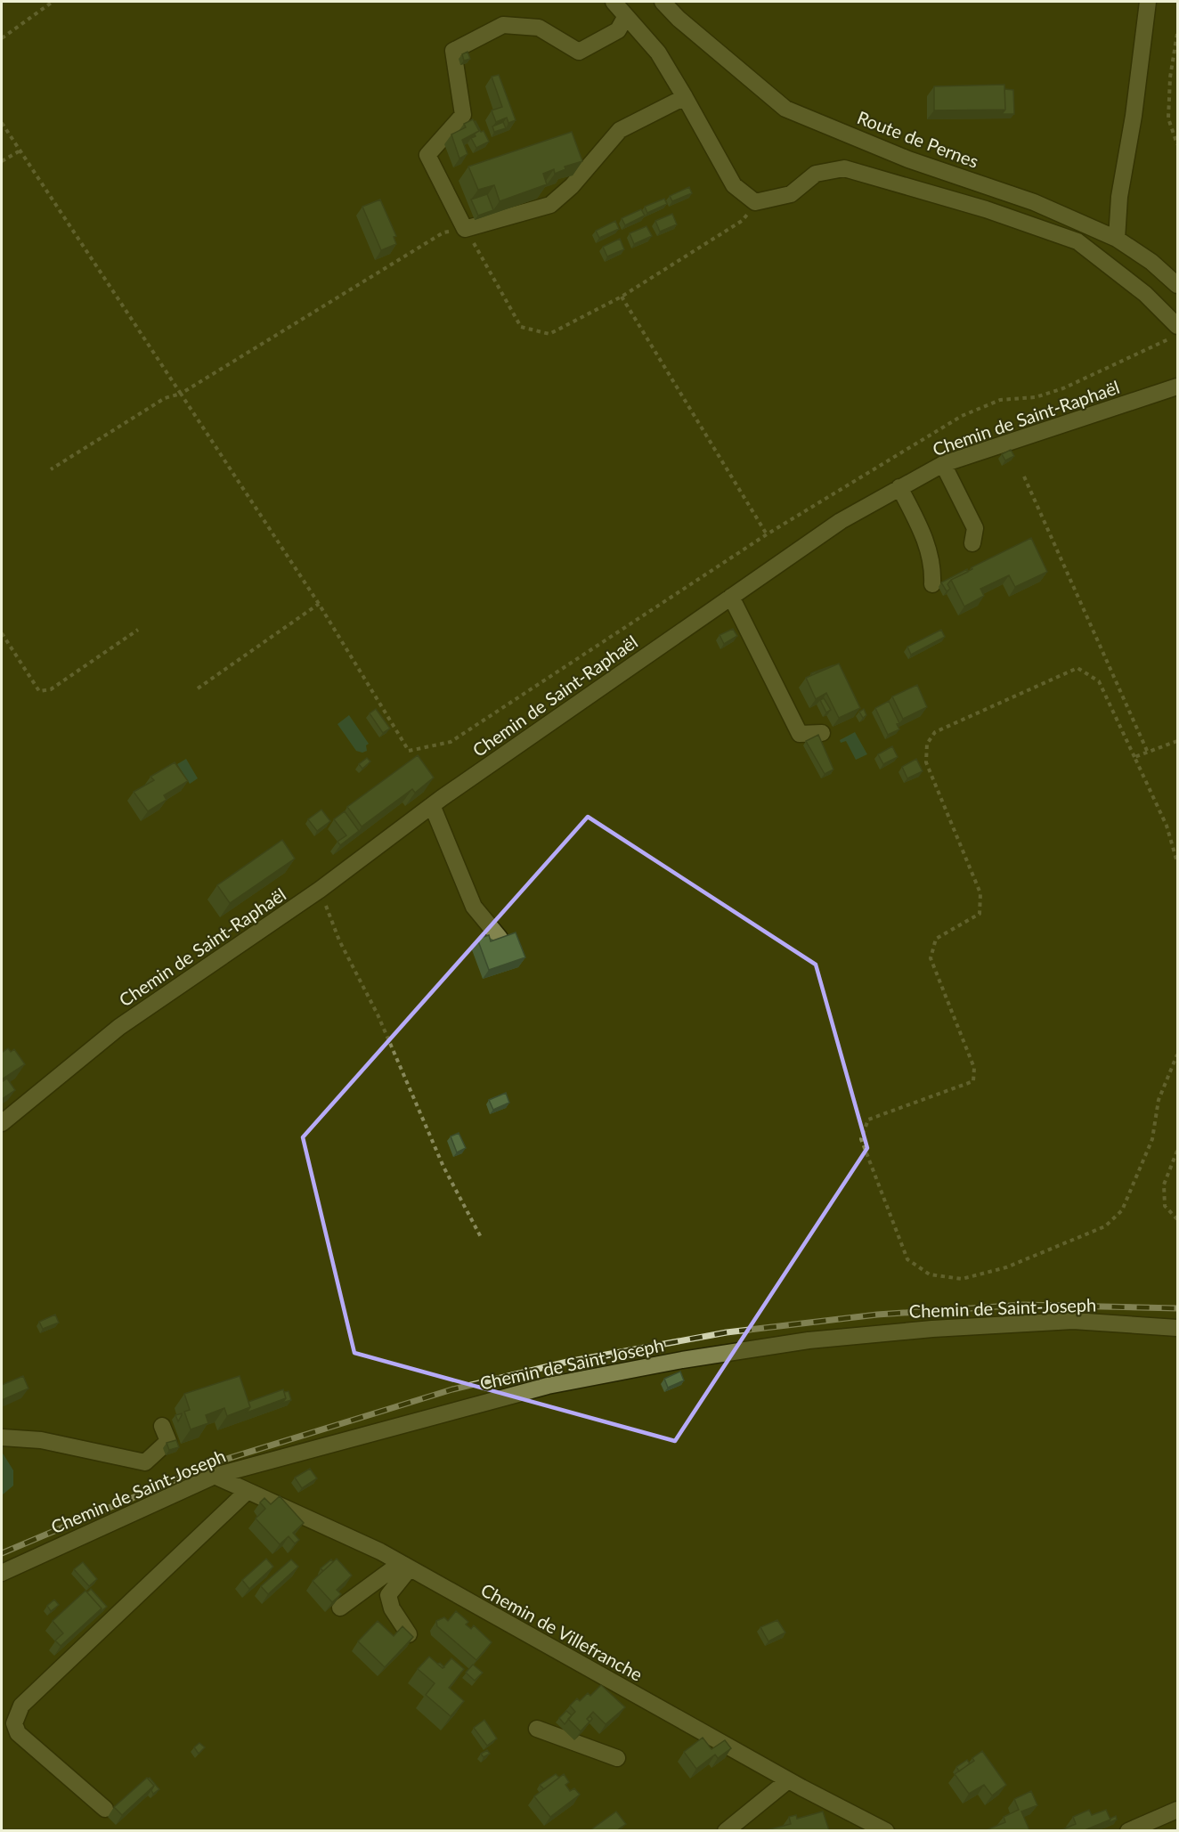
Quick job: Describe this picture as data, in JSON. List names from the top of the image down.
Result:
{
  "streets": {
    "street": [
      "Route de Pernes",
      "Chemin de Saint-Raphaël",
      "Chemin de Saint-Joseph",
      "Chemin de Villefranche"
    ]
  },
  "crossings": [
    ["Chemin de Saint-Joseph", "Chemin de Villefranche"]
  ]
}
